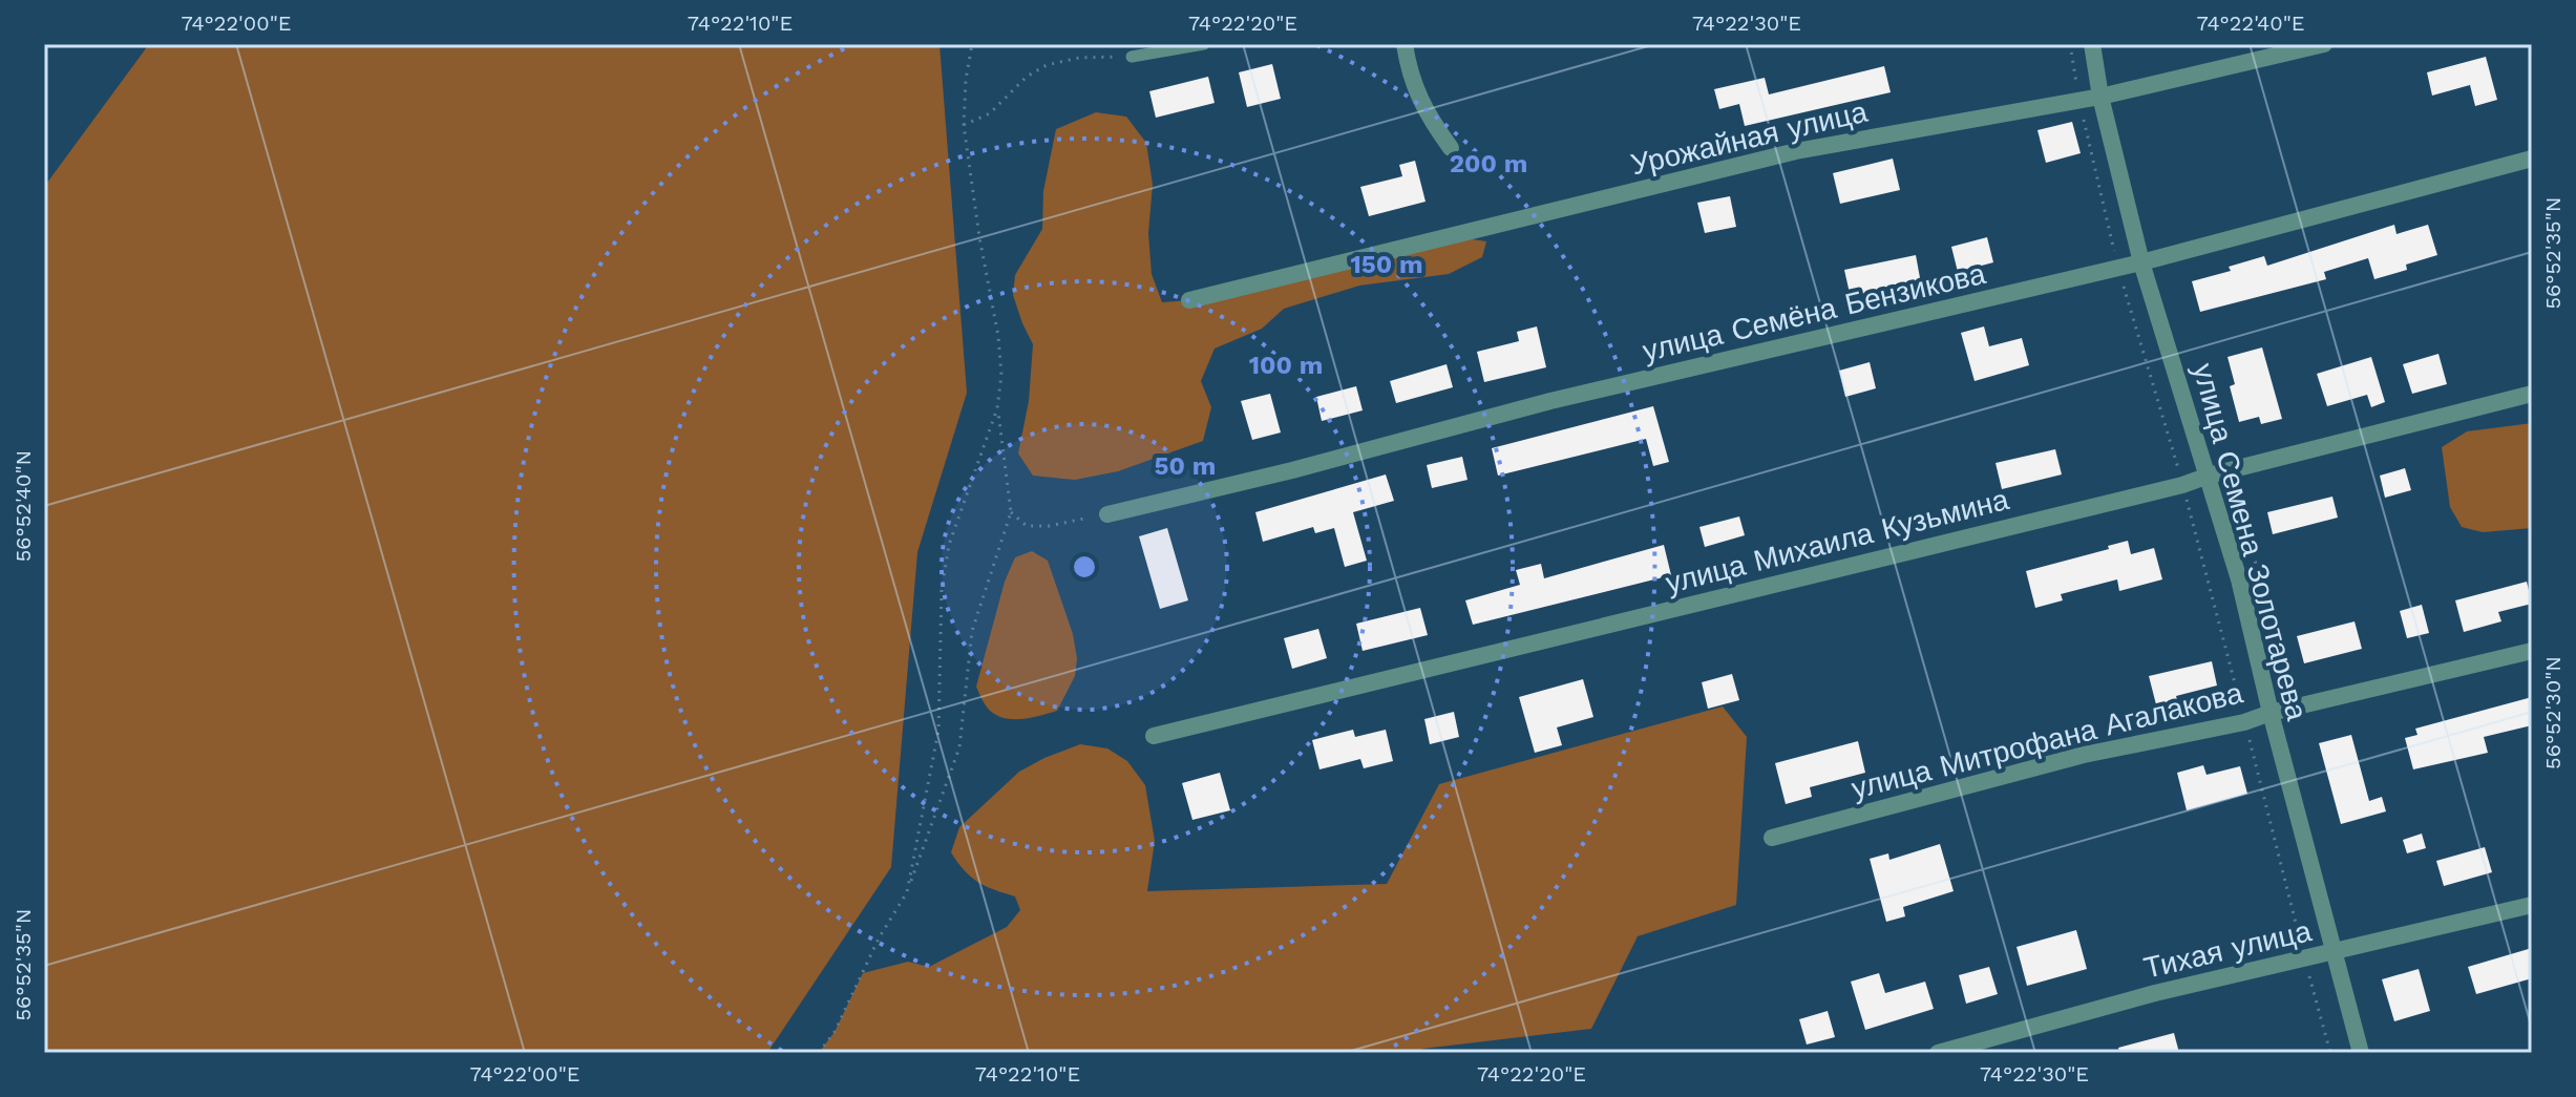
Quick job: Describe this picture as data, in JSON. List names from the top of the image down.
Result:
{
  "streets": {
    "street": [
      "Урожайная улица",
      "улица Семёна Бензикова",
      "улица Михаила Кузьмина",
      "улица Семена Золотарева",
      "улица Митрофана Агалакова",
      "Тихая улица"
    ]
  },
  "crossings": [
    ["Урожайная улица", "улица Семена Золотарева"],
    ["улица Семёна Бензикова", "улица Семена Золотарева"],
    ["улица Михаила Кузьмина", "улица Семена Золотарева"],
    ["улица Семена Золотарева", "улица Митрофана Агалакова"],
    ["улица Семена Золотарева", "Тихая улица"]
  ],
  "coordinates": [
    "74°22'00\"E",
    "74°22'10\"E",
    "74°22'20\"E",
    "74°22'30\"E",
    "74°22'40\"E",
    "56°52'35\"N",
    "56°52'40\"N",
    "56°52'30\"N"
  ],
  "rings": [
    "200 m",
    "150 m",
    "100 m",
    "50 m"
  ]
}
